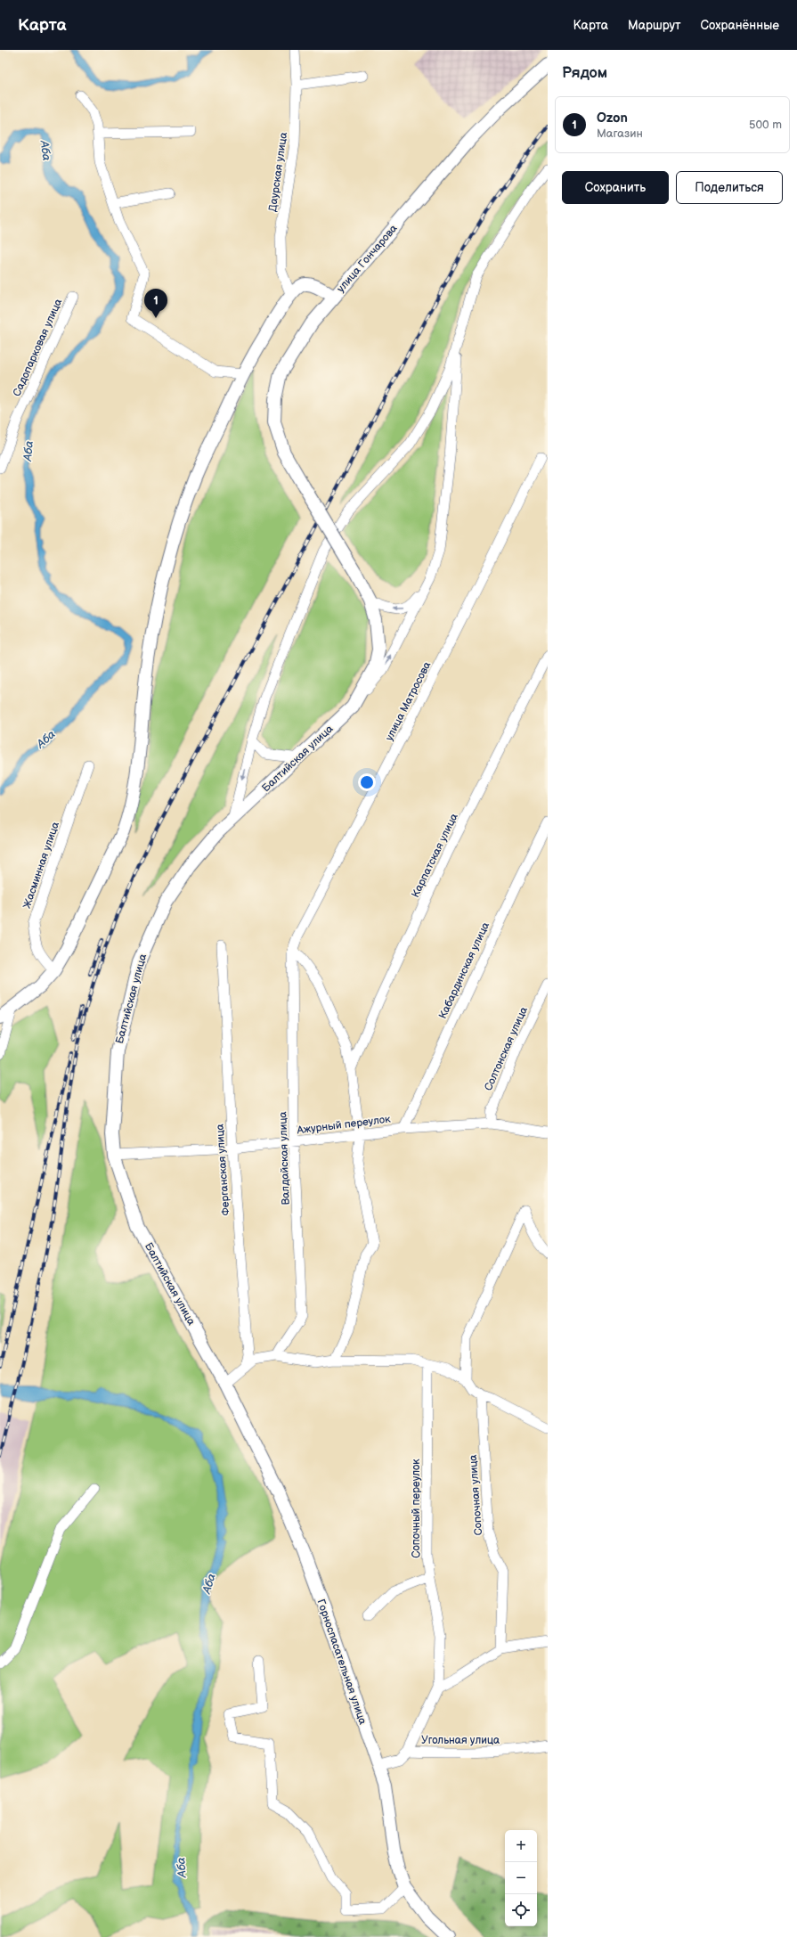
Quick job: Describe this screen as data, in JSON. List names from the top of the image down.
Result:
{
  "streets": {
    "main road": ["улица Гончарова", "Балтийская улица", "Горноспасательная улица"],
    "street": [
      "Даурская улица",
      "Садопарковая улица",
      "улица Матросова",
      "Карпатская улица",
      "Жасминная улица",
      "Кабардинская улица",
      "Солтонская улица",
      "Ажурный переулок",
      "Валдайская улица",
      "Ферганская улица",
      "Сопочная улица",
      "Сопочный переулок",
      "Угольная улица"
    ]
  },
  "crossings": [
    ["улица Гончарова", "Балтийская улица"],
    ["улица Матросова", "Карпатская улица"],
    ["улица Матросова", "Валдайская улица"],
    ["Балтийская улица", "Ажурный переулок"],
    ["Балтийская улица", "Горноспасательная улица"],
    ["Карпатская улица", "Ажурный переулок"],
    ["Карпатская улица", "Валдайская улица"],
    ["Кабардинская улица", "Ажурный переулок"],
    ["Солтонская улица", "Ажурный переулок"],
    ["Ажурный переулок", "Валдайская улица"],
    ["Ажурный переулок", "Ферганская улица"],
    ["Горноспасательная улица", "Угольная улица"]
  ],
  "water": ["Аба"],
  "page": {
    "header": "Карта",
    "nav": ["Карта", "Маршрут", "Сохранённые"],
    "heading": "Рядом",
    "list": [
      {
        "mark": "1",
        "name": "Ozon",
        "note": "Магазин",
        "value": "500 m"
      }
    ],
    "buttons": ["Сохранить", "Поделиться"],
    "pins": "1",
    "map_buttons": ["+", "−"]
  }
}
